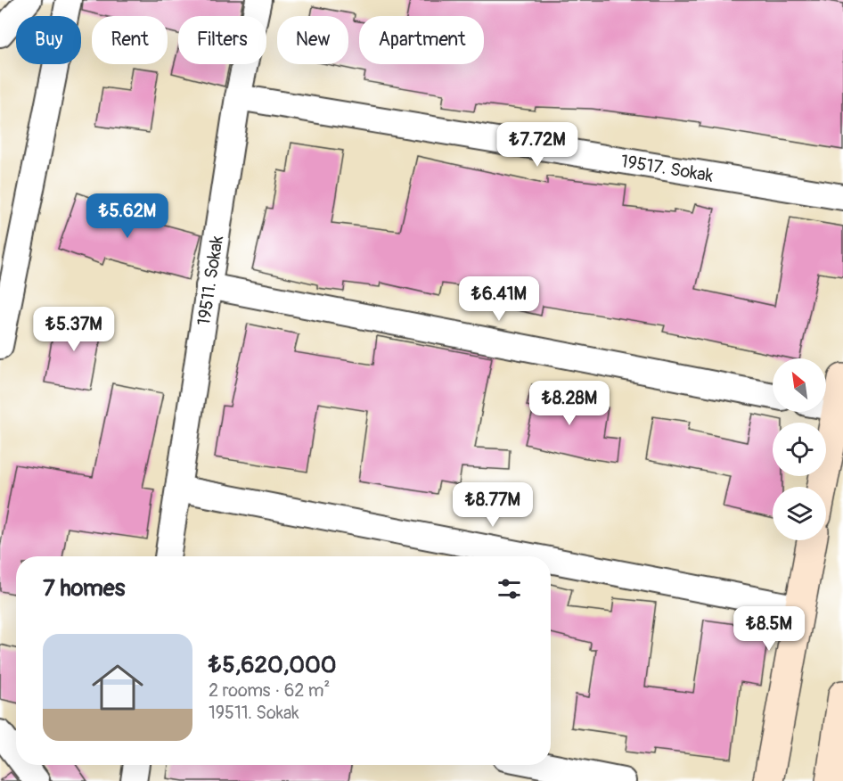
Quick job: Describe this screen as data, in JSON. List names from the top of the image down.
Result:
{
  "streets": {
    "street": ["19517. Sokak", "19511. Sokak"]
  },
  "crossings": [
    ["19517. Sokak", "19511. Sokak"]
  ],
  "north": "top left",
  "page": {
    "chip": [
      "Buy",
      "Rent",
      "Filters",
      "New",
      "Apartment"
    ],
    "price": [
      "₺7.72M",
      "₺5.62M",
      "₺6.41M",
      "₺5.37M",
      "₺8.28M",
      "₺8.77M",
      "₺8.5M"
    ],
    "heading": "7 homes",
    "list": [
      {
        "name": "₺5,620,000",
        "note": "2 rooms · 62 m² · 19511. Sokak"
      }
    ]
  }
}
